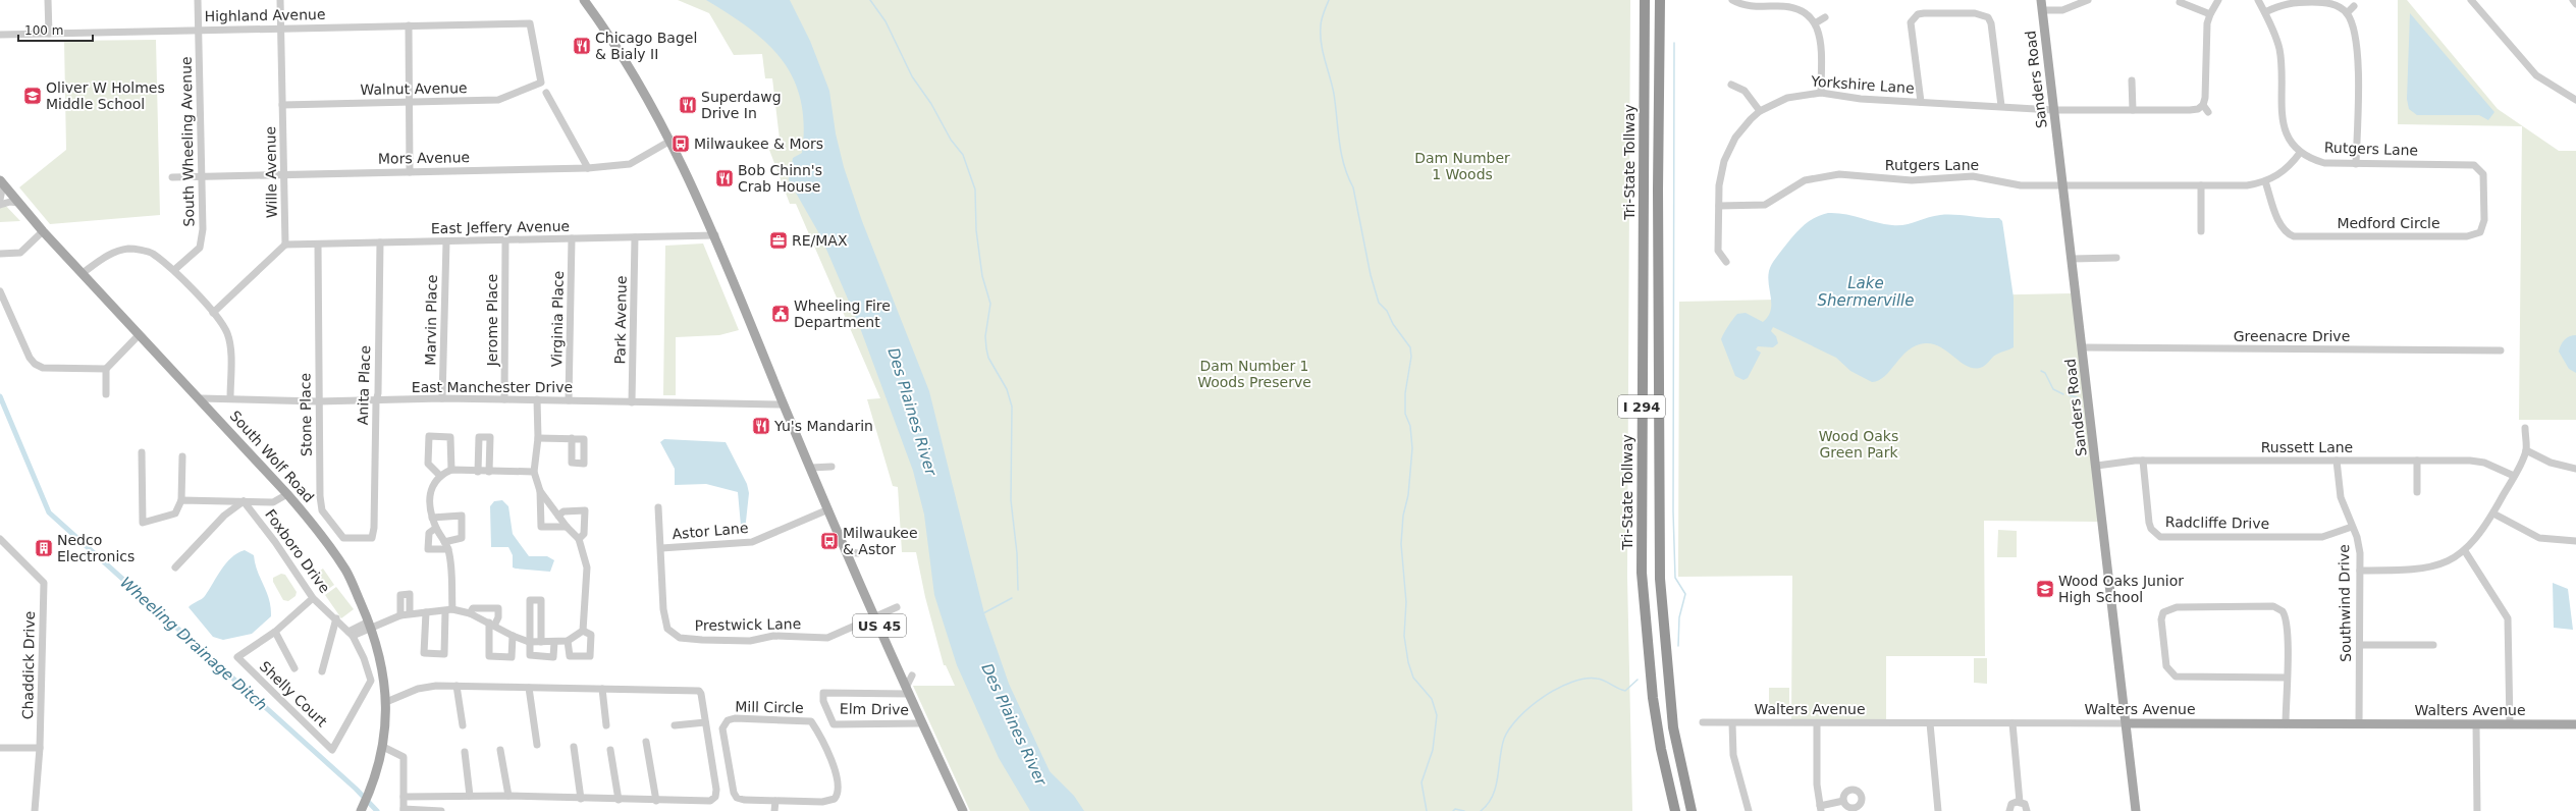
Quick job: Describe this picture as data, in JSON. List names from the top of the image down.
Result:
{
  "streets": {
    "highway": ["Tri-State Tollway", "I 294"],
    "main road": [
      "Sanders Road",
      "South Wolf Road",
      "US 45",
      "Walters Avenue"
    ],
    "street": [
      "Highland Avenue",
      "Yorkshire Lane",
      "Walnut Avenue",
      "South Wheeling Avenue",
      "Rutgers Lane",
      "Mors Avenue",
      "Wille Avenue",
      "Medford Circle",
      "East Jeffery Avenue",
      "Virginia Place",
      "Marvin Place",
      "Jerome Place",
      "Park Avenue",
      "Greenacre Drive",
      "Anita Place",
      "East Manchester Drive",
      "Stone Place",
      "Russett Lane",
      "Radcliffe Drive",
      "Astor Lane",
      "Foxboro Drive",
      "Southwind Drive",
      "Prestwick Lane",
      "Chaddick Drive",
      "Shelly Court",
      "Mill Circle",
      "Elm Drive"
    ]
  },
  "crossings": [
    ["Highland Avenue", "Walnut Avenue"],
    ["Highland Avenue", "South Wheeling Avenue"],
    ["Highland Avenue", "Wille Avenue"],
    ["Sanders Road", "Yorkshire Lane"],
    ["Sanders Road", "Rutgers Lane"],
    ["Sanders Road", "Greenacre Drive"],
    ["Sanders Road", "Russett Lane"],
    ["Sanders Road", "Walters Avenue"],
    ["Yorkshire Lane", "Rutgers Lane"],
    ["Walnut Avenue", "Wille Avenue"],
    ["South Wheeling Avenue", "Mors Avenue"],
    ["Rutgers Lane", "Medford Circle"],
    ["Mors Avenue", "Wille Avenue"],
    ["Mors Avenue", "US 45"],
    ["Wille Avenue", "East Jeffery Avenue"],
    ["East Jeffery Avenue", "Virginia Place"],
    ["East Jeffery Avenue", "Marvin Place"],
    ["East Jeffery Avenue", "Jerome Place"],
    ["East Jeffery Avenue", "Park Avenue"],
    ["East Jeffery Avenue", "Anita Place"],
    ["East Jeffery Avenue", "Stone Place"],
    ["East Jeffery Avenue", "US 45"],
    ["Virginia Place", "East Manchester Drive"],
    ["Marvin Place", "East Manchester Drive"],
    ["Jerome Place", "East Manchester Drive"],
    ["Park Avenue", "East Manchester Drive"],
    ["Anita Place", "East Manchester Drive"],
    ["Anita Place", "Stone Place"],
    ["East Manchester Drive", "Stone Place"],
    ["East Manchester Drive", "South Wolf Road"],
    ["East Manchester Drive", "US 45"],
    ["Russett Lane", "Radcliffe Drive"],
    ["Russett Lane", "Southwind Drive"],
    ["Radcliffe Drive", "Southwind Drive"],
    ["Astor Lane", "Prestwick Lane"],
    ["Astor Lane", "US 45"],
    ["Foxboro Drive", "Shelly Court"],
    ["Southwind Drive", "Walters Avenue"],
    ["Prestwick Lane", "US 45"],
    ["US 45", "Elm Drive"]
  ],
  "water": ["Lake Shermerville", "Des Plaines River", "Wheeling Drainage Ditch"],
  "parks": ["Dam Number 1 Woods", "Dam Number 1 Woods Preserve", "Wood Oaks Green Park"],
  "places": {
    "restaurant": [
      "Chicago Bagel & Bialy II",
      "Superdawg Drive In",
      "Bob Chinn's Crab House",
      "Yu's Mandarin"
    ],
    "school or university": ["Oliver W Holmes Middle School", "Wood Oaks Junior High School"],
    "bus stop": ["Milwaukee & Mors", "Milwaukee & Astor"],
    "office": ["RE/MAX"],
    "public building": ["Wheeling Fire Department"],
    "building": ["Nedco Electronics"]
  },
  "scale_bar": "100 m"
}
